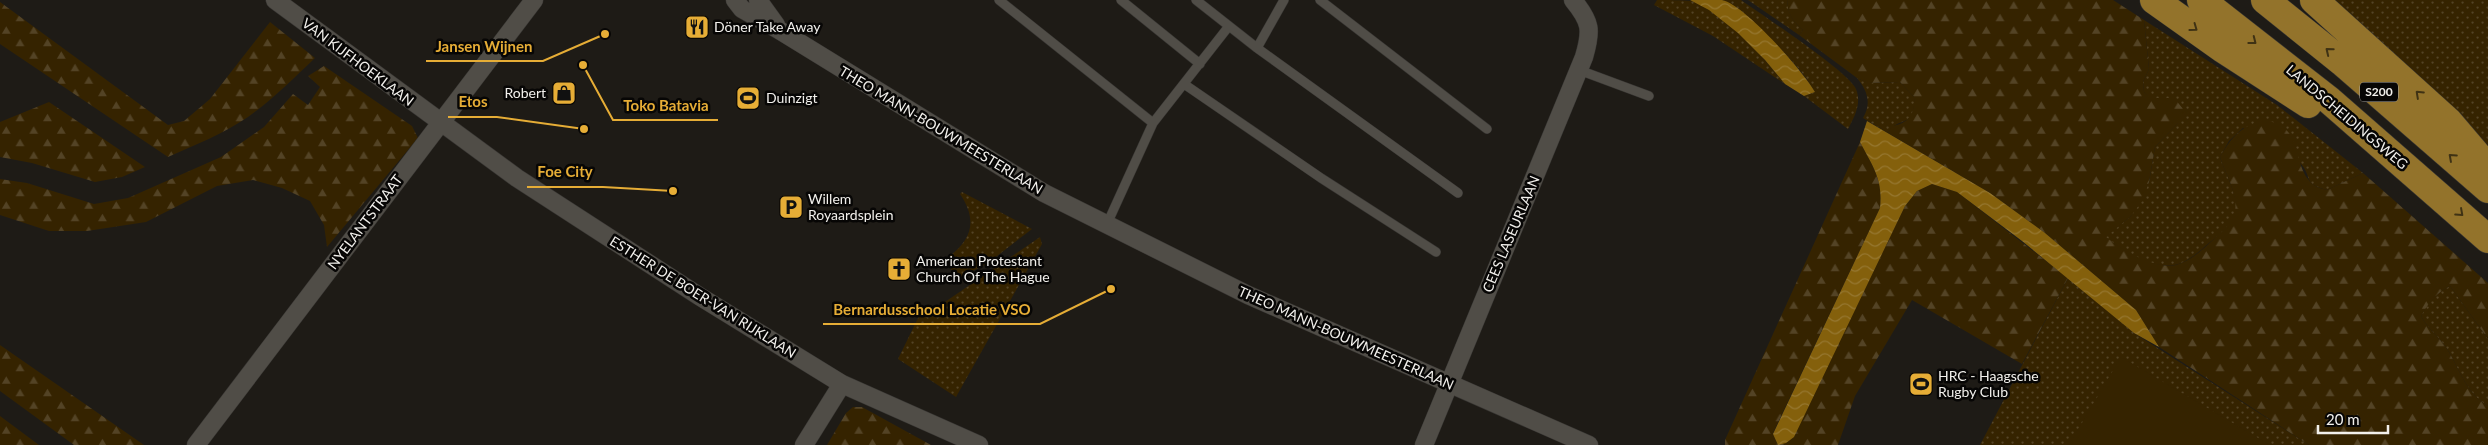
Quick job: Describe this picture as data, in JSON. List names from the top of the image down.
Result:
{
  "streets": {
    "main road": ["S200", "LANDSCHEIDINGSWEG"],
    "street": [
      "VAN KIJFHOEKLAAN",
      "THEO MANN-BOUWMEESTERLAAN",
      "NYELANTSTRAAT",
      "CEES LASEURLAAN",
      "ESTHER DE BOER-VAN RIJKLAAN"
    ]
  },
  "crossings": [
    ["VAN KIJFHOEKLAAN", "NYELANTSTRAAT"],
    ["VAN KIJFHOEKLAAN", "ESTHER DE BOER-VAN RIJKLAAN"],
    ["THEO MANN-BOUWMEESTERLAAN", "CEES LASEURLAAN"],
    ["NYELANTSTRAAT", "ESTHER DE BOER-VAN RIJKLAAN"]
  ],
  "places": {
    "restaurant": ["Döner Take Away"],
    "other": [
      "Jansen Wijnen",
      "Toko Batavia",
      "Etos",
      "Foe City",
      "Bernardusschool Locatie VSO"
    ],
    "shop": ["Robert"],
    "sports": ["Duinzigt", "HRC - Haagsche Rugby Club"],
    "parking": ["Willem Royaardsplein"],
    "church": ["American Protestant Church Of The Hague"]
  },
  "scale_bar": "20 m"
}
